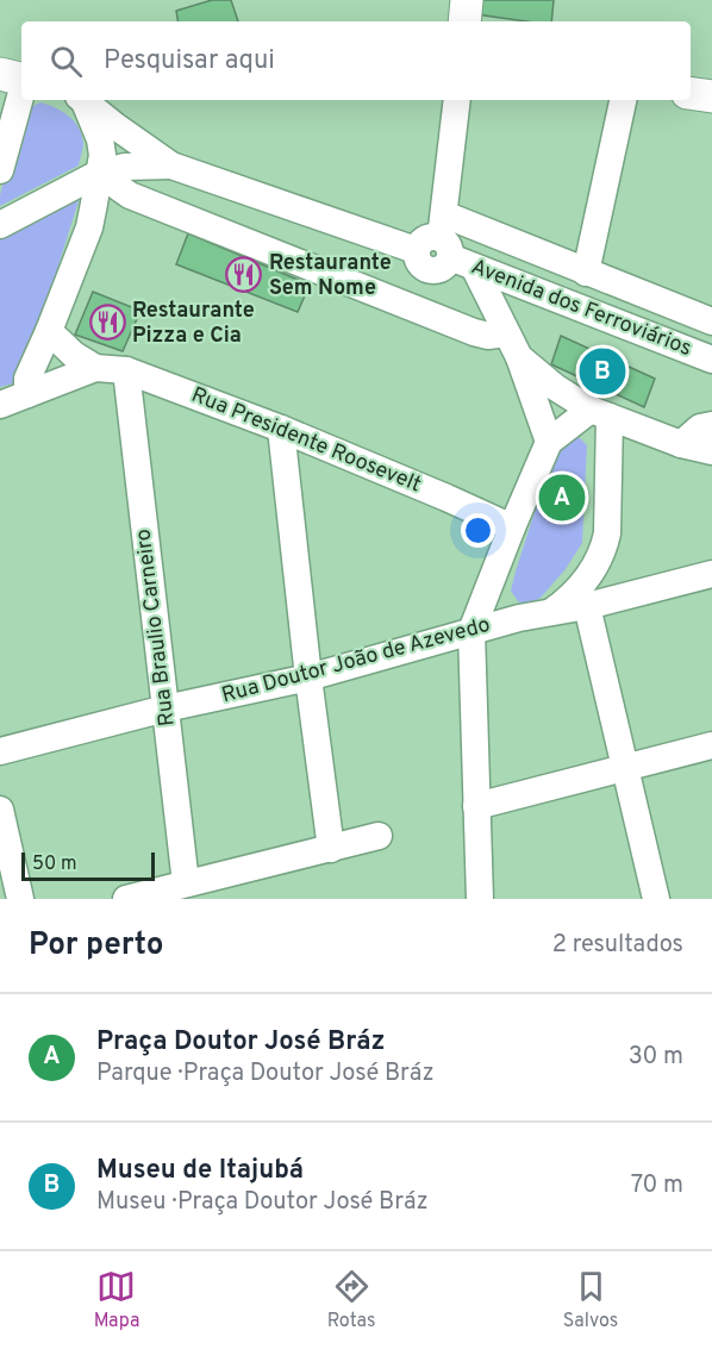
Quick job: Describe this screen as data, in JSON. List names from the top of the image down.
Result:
{
  "streets": {
    "street": [
      "Avenida dos Ferroviários",
      "Rua Presidente Roosevelt",
      "Rua Braulio Carneiro",
      "Rua Doutor João de Azevedo"
    ]
  },
  "crossings": [
    ["Rua Presidente Roosevelt", "Rua Braulio Carneiro"],
    ["Rua Braulio Carneiro", "Rua Doutor João de Azevedo"]
  ],
  "places": {
    "restaurant": ["Restaurante Sem Nome", "Restaurante Pizza e Cia"]
  },
  "scale_bar": "50 m",
  "page": {
    "search": "Pesquisar aqui",
    "pins": ["B", "A"],
    "scale": "50 m",
    "heading": ["Por perto", "2 resultados"],
    "list": [
      {
        "mark": "A",
        "name": "Praça Doutor José Bráz",
        "note": "Parque · Praça Doutor José Bráz",
        "value": "30 m"
      },
      {
        "mark": "B",
        "name": "Museu de Itajubá",
        "note": "Museu · Praça Doutor José Bráz",
        "value": "70 m"
      }
    ],
    "nav": ["Mapa", "Rotas", "Salvos"]
  }
}
